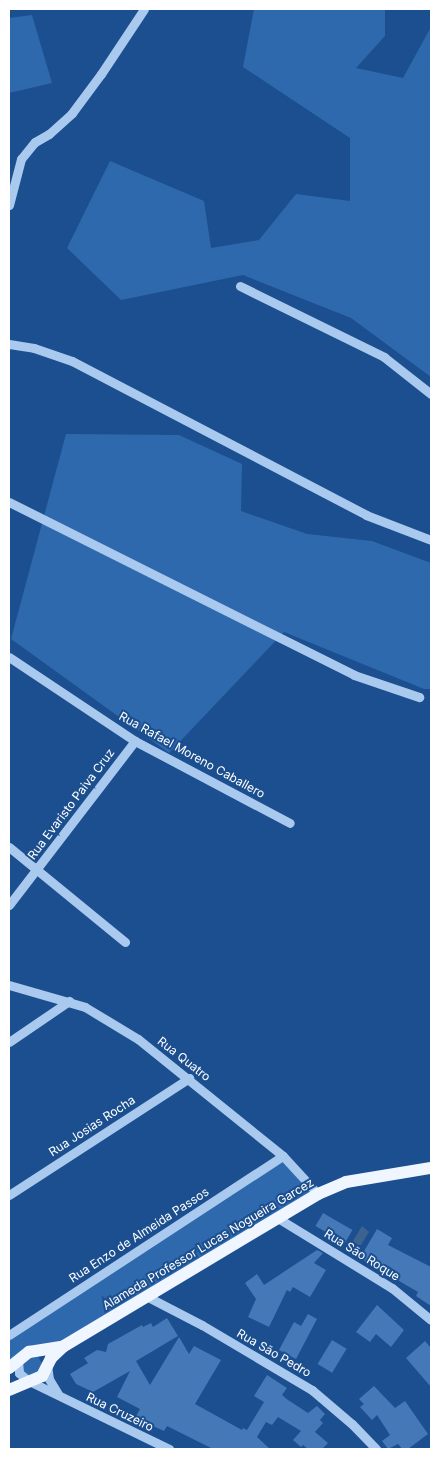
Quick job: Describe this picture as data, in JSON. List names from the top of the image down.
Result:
{
  "streets": {
    "main road": ["Alameda Professor Lucas Nogueira Garcez"],
    "street": [
      "Rua Rafael Moreno Caballero",
      "Rua Evaristo Paiva Cruz",
      "Rua Quatro",
      "Rua Josias Rocha",
      "Rua Enzo de Almeida Passos",
      "Rua São Roque",
      "Rua São Pedro",
      "Rua Cruzeiro"
    ]
  },
  "crossings": [
    ["Rua Rafael Moreno Caballero", "Rua Evaristo Paiva Cruz"],
    ["Rua Quatro", "Rua Josias Rocha"],
    ["Rua Quatro", "Rua Enzo de Almeida Passos"],
    ["Rua Quatro", "Alameda Professor Lucas Nogueira Garcez"],
    ["Alameda Professor Lucas Nogueira Garcez", "Rua São Roque"],
    ["Alameda Professor Lucas Nogueira Garcez", "Rua São Pedro"],
    ["Alameda Professor Lucas Nogueira Garcez", "Rua Cruzeiro"]
  ]
}
